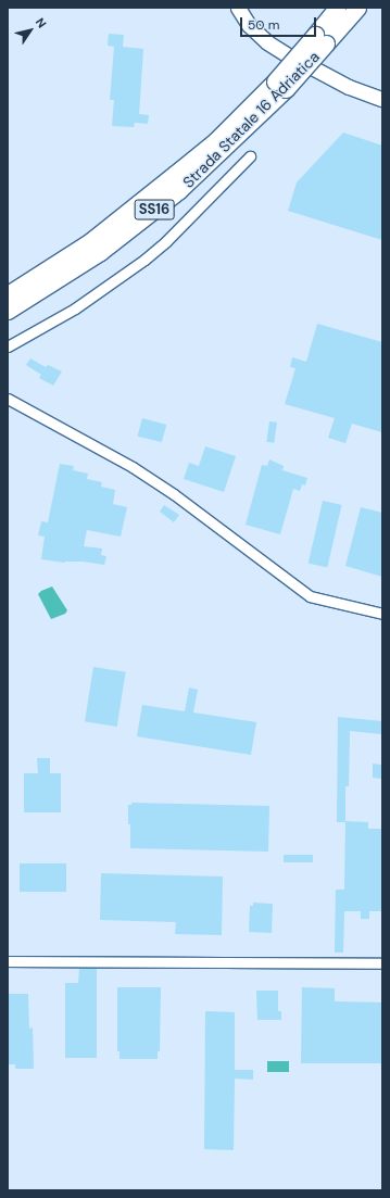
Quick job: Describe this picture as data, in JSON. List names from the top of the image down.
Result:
{
  "streets": {
    "highway": ["Strada Statale 16 Adriatica", "SS16"]
  },
  "scale_bar": "50 m",
  "north": "top right"
}
